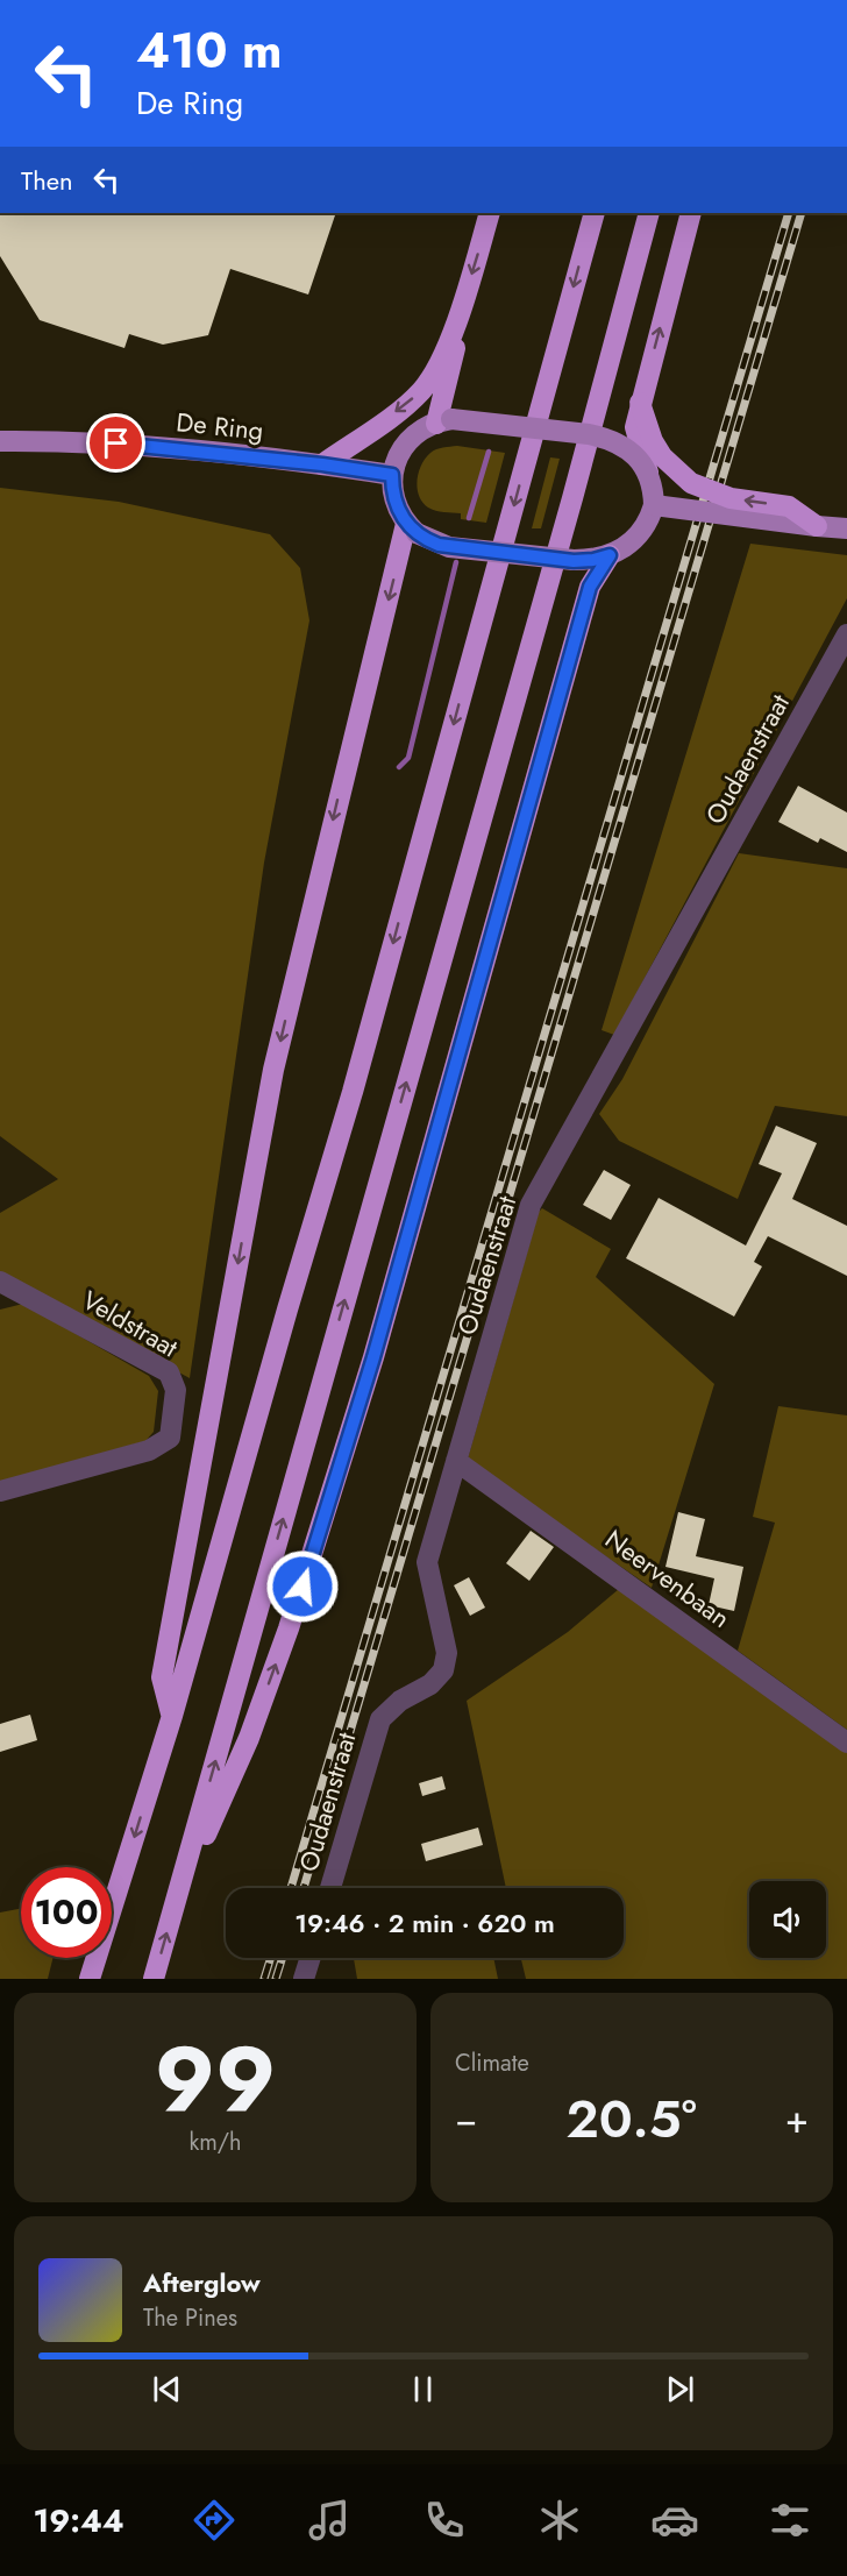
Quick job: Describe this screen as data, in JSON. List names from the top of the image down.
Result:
{
  "streets": {
    "main road": ["De Ring"],
    "street": ["Oudaenstraat", "Veldstraat", "Neervenbaan"]
  },
  "crossings": [
    ["Oudaenstraat", "Neervenbaan"]
  ],
  "page": {
    "turn": ["410 m", "De Ring"],
    "then": "Then",
    "limit": "100",
    "trip": "19:46 · 2 min · 620 m",
    "tile": [
      ["99", "km/h"],
      "Climate"
    ],
    "heat": ["−", "20.5°", "+"],
    "song": ["Afterglow", "The Pines"],
    "tabs": "19:44"
  }
}
